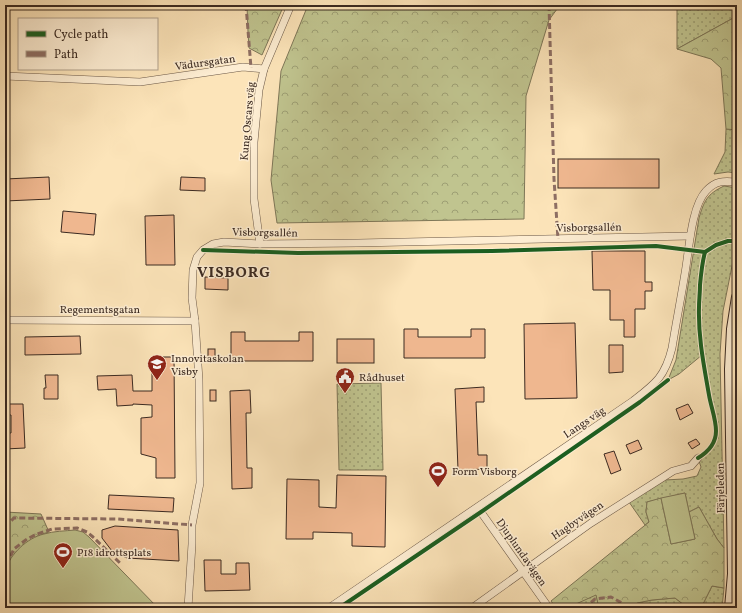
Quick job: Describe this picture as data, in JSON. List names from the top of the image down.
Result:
{
  "streets": {
    "main road": ["Färjeleden"],
    "street": [
      "Vädursgatan",
      "Kung Oscars väg",
      "Visborgsallén",
      "Regementsgatan",
      "Langs väg",
      "Hagbyvägen",
      "Djuplundavägen"
    ]
  },
  "crossings": [
    ["Vädursgatan", "Kung Oscars väg"],
    ["Kung Oscars väg", "Visborgsallén"],
    ["Visborgsallén", "Regementsgatan"],
    ["Visborgsallén", "Langs väg"],
    ["Langs väg", "Djuplundavägen"],
    ["Hagbyvägen", "Djuplundavägen"]
  ],
  "districts": ["VISBORG"],
  "places": {
    "school or university": ["Innovitaskolan Visby"],
    "public building": ["Rådhuset"],
    "sports": ["Form Visborg", "P18 idrottsplats"]
  },
  "legend": ["Cycle path", "Path"]
}
